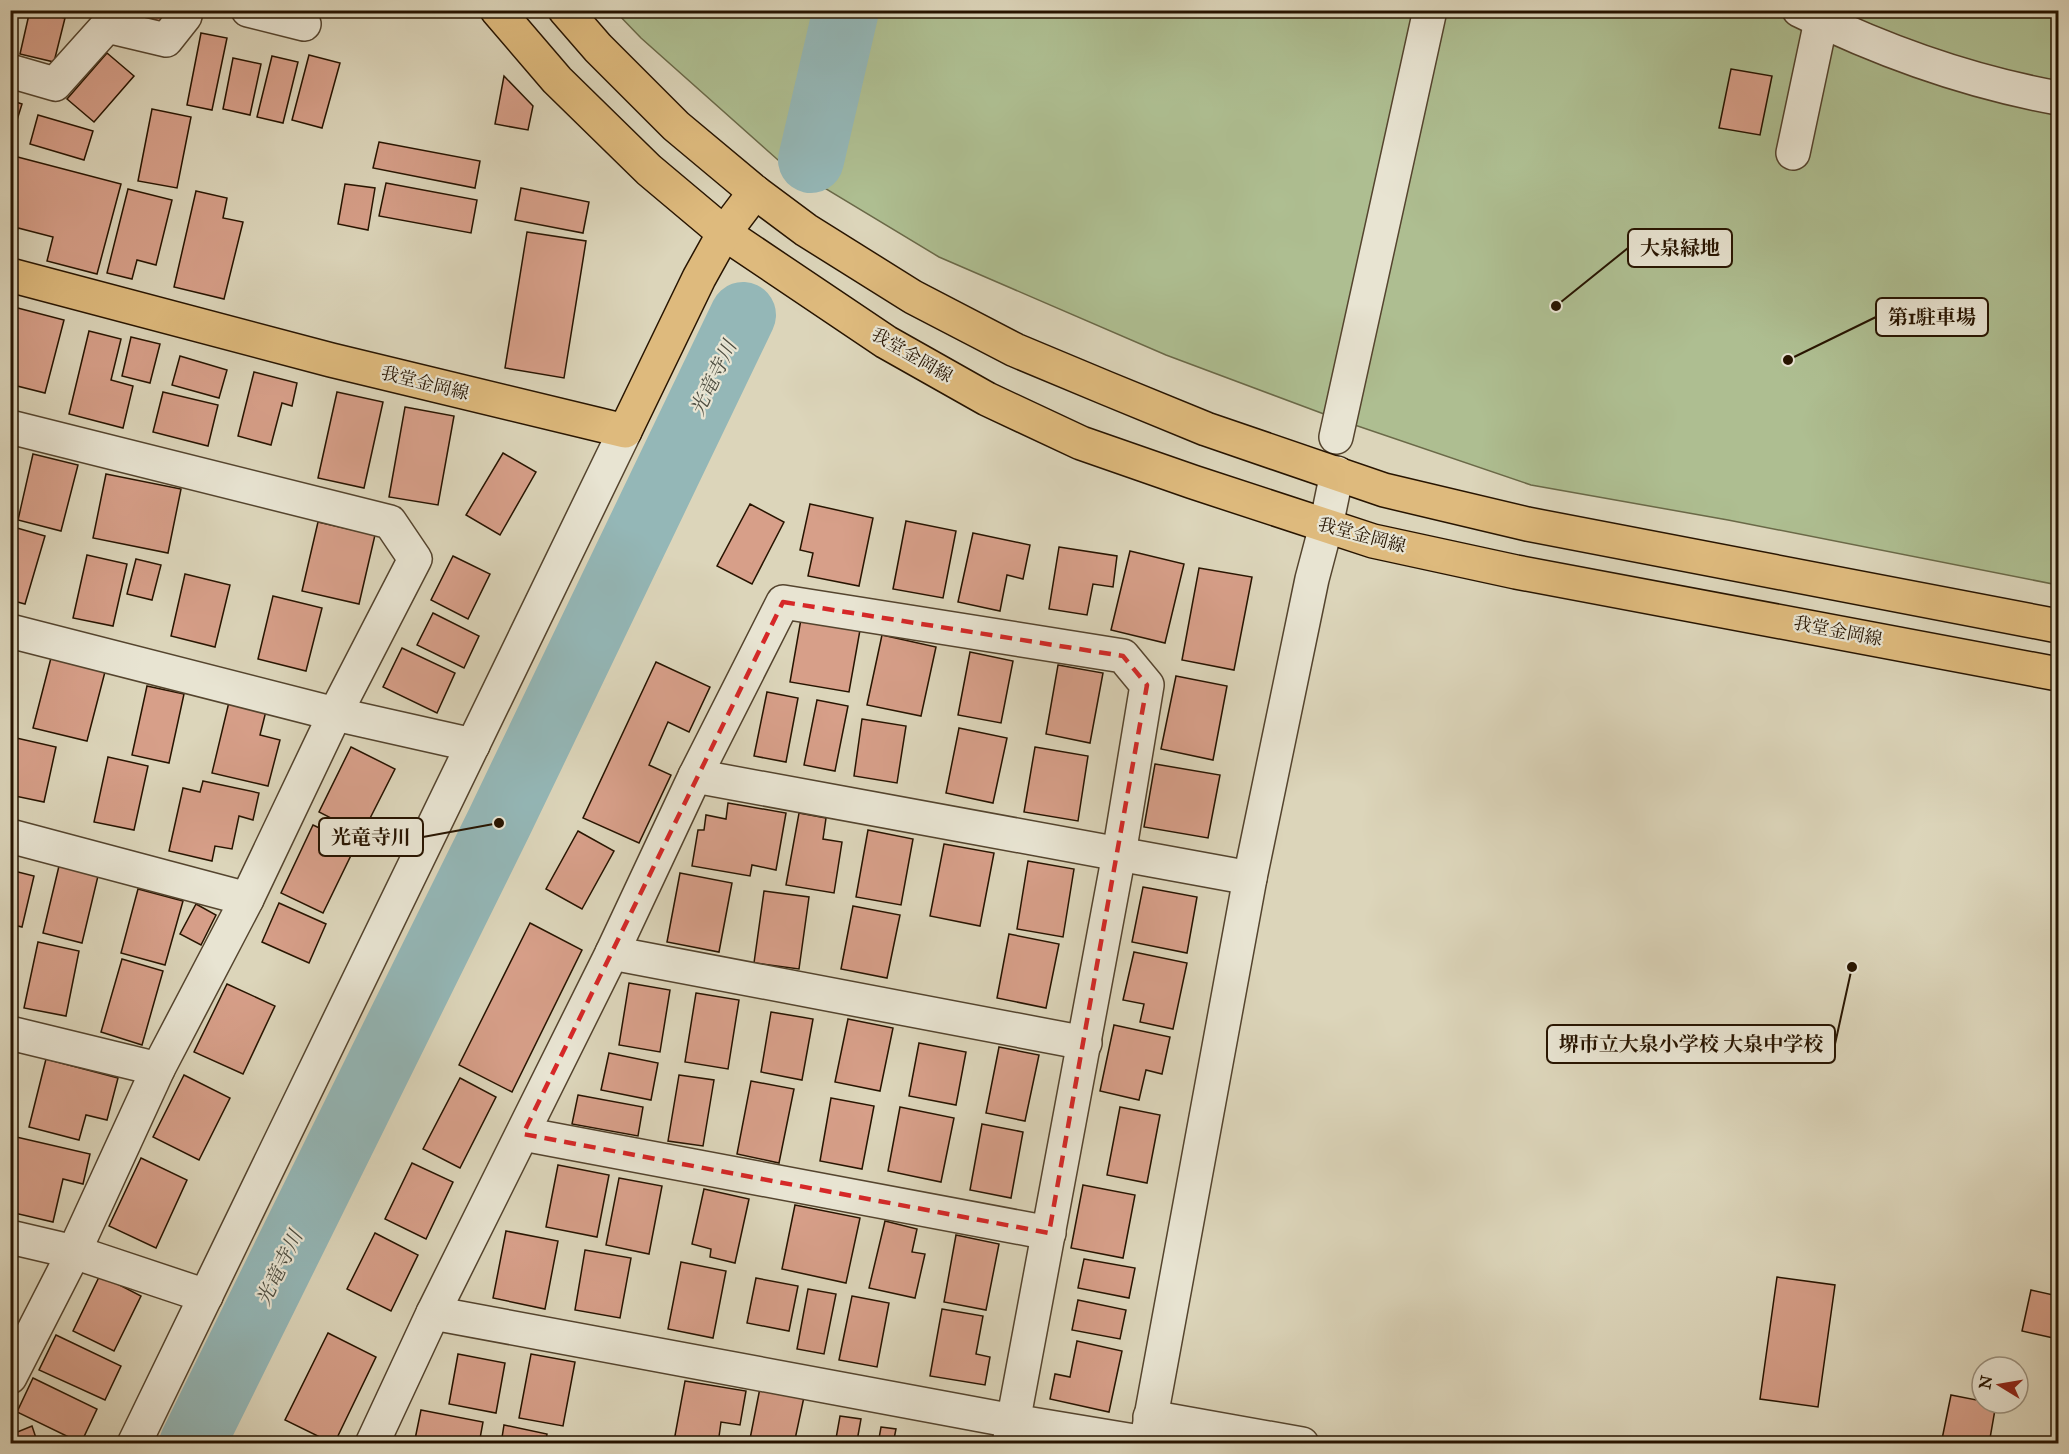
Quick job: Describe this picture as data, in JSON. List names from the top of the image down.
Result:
{
  "streets": {
    "main road": ["我堂金岡線"]
  },
  "water": ["光竜寺川"],
  "places": [
    "大泉緑地",
    "第1駐車場",
    "光竜寺川",
    "堺市立大泉小学校 大泉中学校"
  ],
  "north": "left"
}
